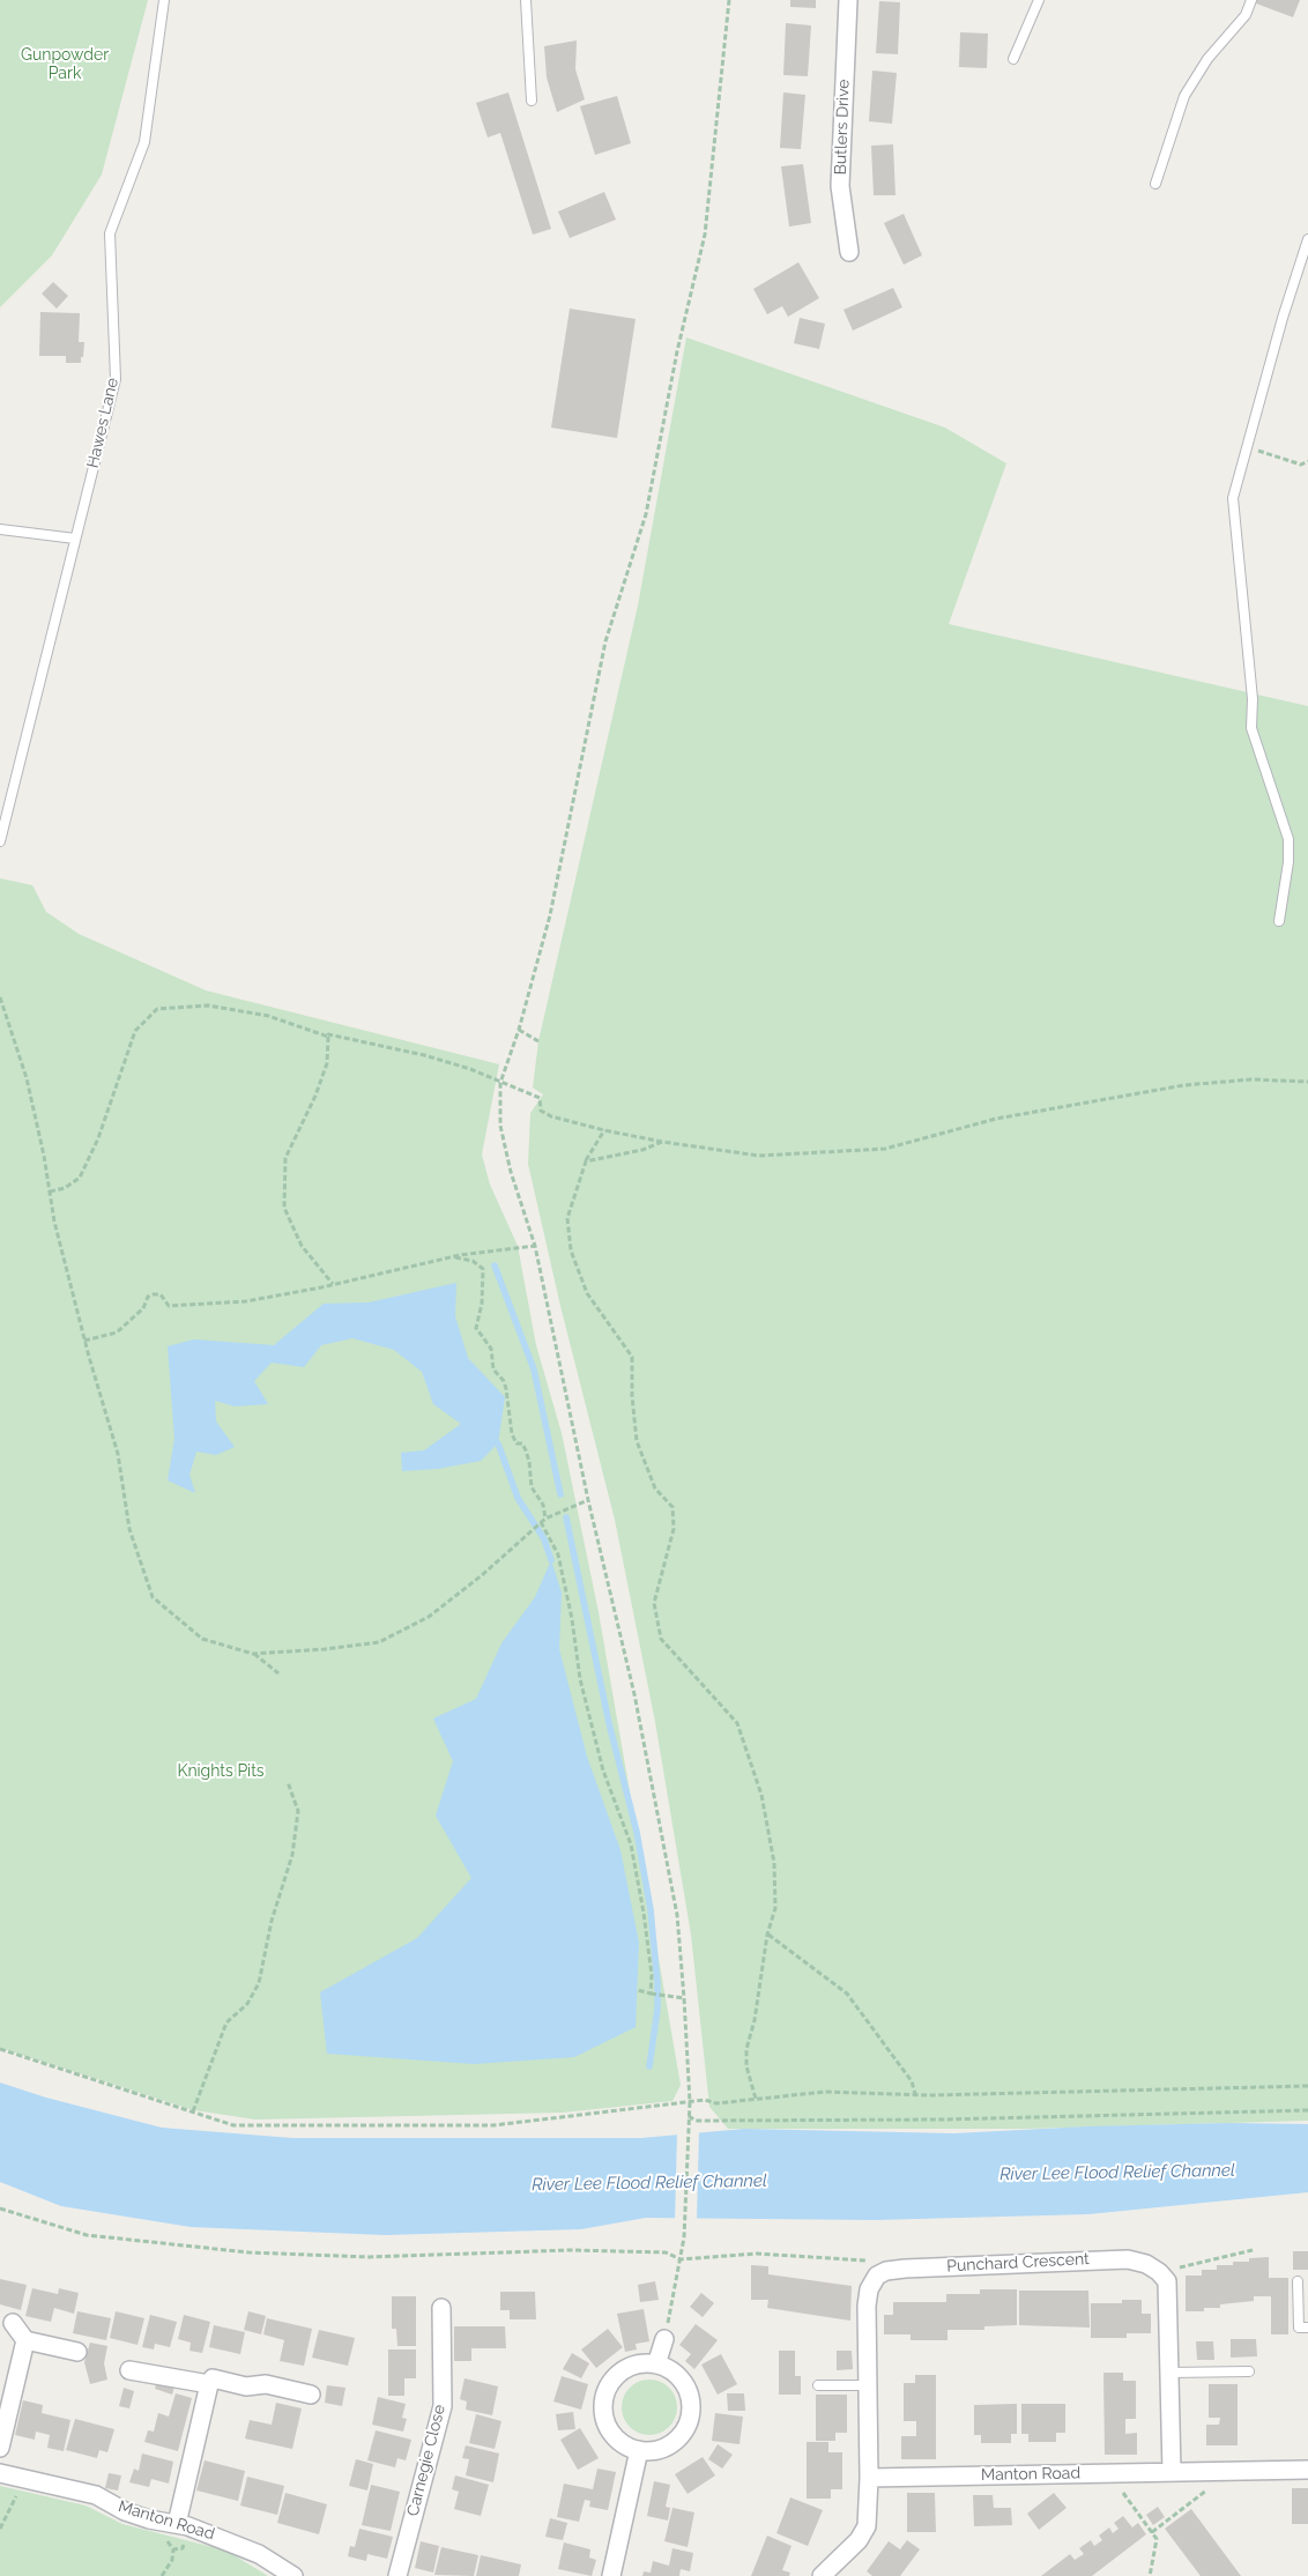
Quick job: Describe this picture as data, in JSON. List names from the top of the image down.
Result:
{
  "streets": {
    "street": [
      "Butlers Drive",
      "Punchard Crescent",
      "Carnegie Close",
      "Manton Road"
    ],
    "lane": ["Hawes Lane"]
  },
  "water": ["River Lee Flood Relief Channel"],
  "parks": ["Gunpowder Park", "Knights Pits"]
}
